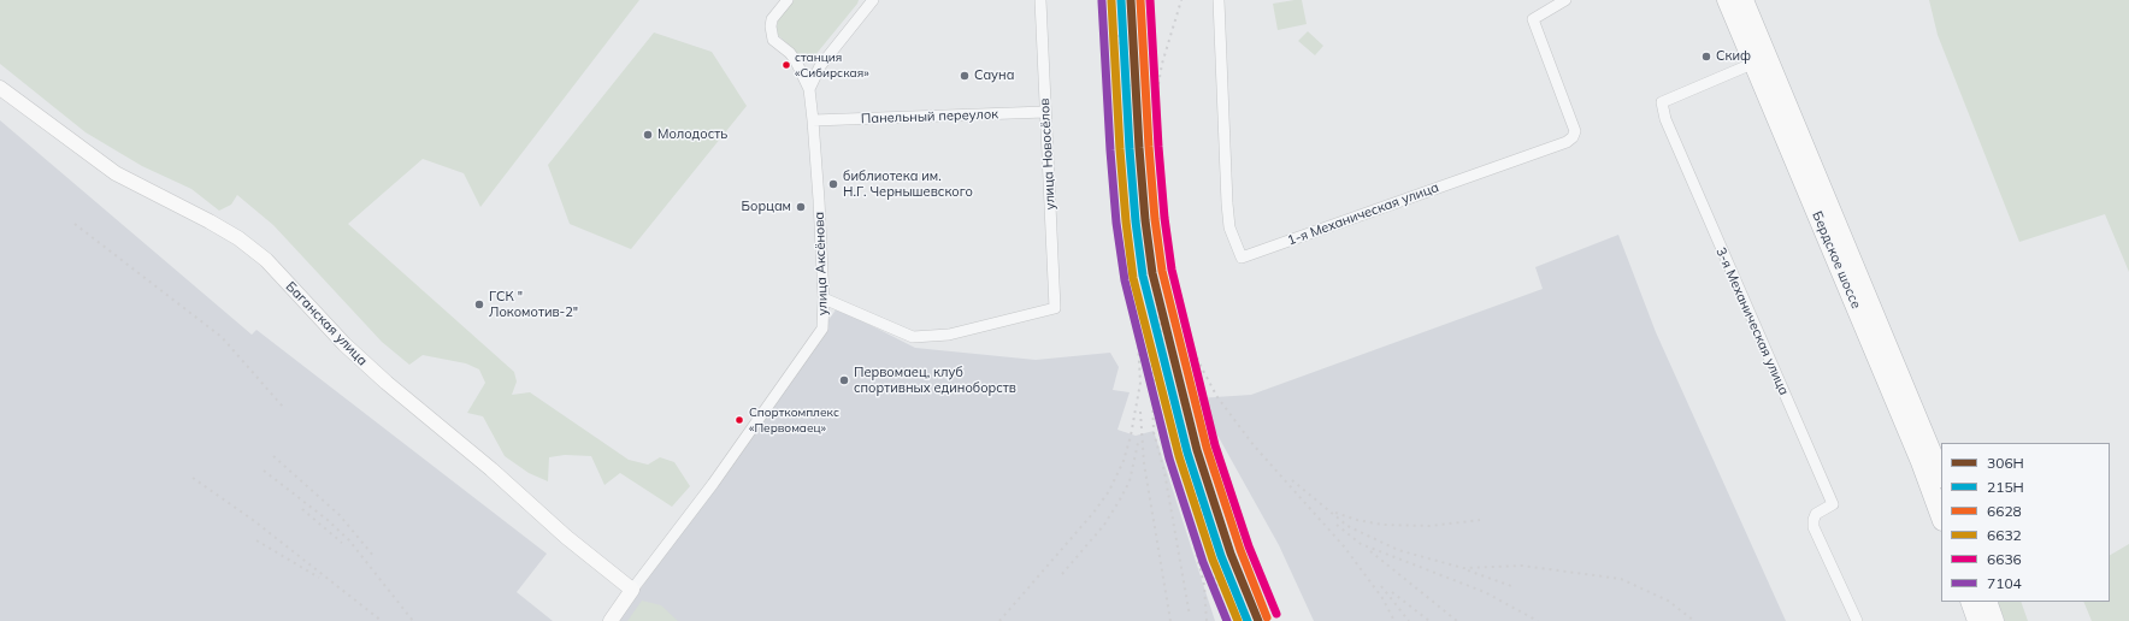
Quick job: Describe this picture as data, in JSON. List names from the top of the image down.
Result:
{
  "streets": {
    "highway": ["Бердское шоссе"],
    "street": [
      "Панельный переулок",
      "улица Новосёлов",
      "1-я Механическая улица",
      "улица Аксёнова",
      "3-я Механическая улица",
      "Баганская улица"
    ]
  },
  "crossings": [
    ["Панельный переулок", "улица Новосёлов"],
    ["Панельный переулок", "улица Аксёнова"],
    ["улица Новосёлов", "улица Аксёнова"],
    ["Бердское шоссе", "3-я Механическая улица"],
    ["улица Аксёнова", "Баганская улица"]
  ],
  "places": [
    "Скиф",
    "станция «Сибирская»",
    "Сауна",
    "Молодость",
    "библиотека им. Н.Г. Чернышевского",
    "Борцам",
    "ГСК \" Локомотив-2\"",
    "Первомаец, клуб спортивных единоборств",
    "Спорткомплекс «Первомаец»"
  ],
  "lines": [
    "transit line 306Н",
    "transit line 215Н",
    "transit line 6628",
    "transit line 6636",
    "transit line 6632",
    "transit line 7104"
  ],
  "legend": [
    "306Н",
    "215Н",
    "6628",
    "6632",
    "6636",
    "7104"
  ]
}
